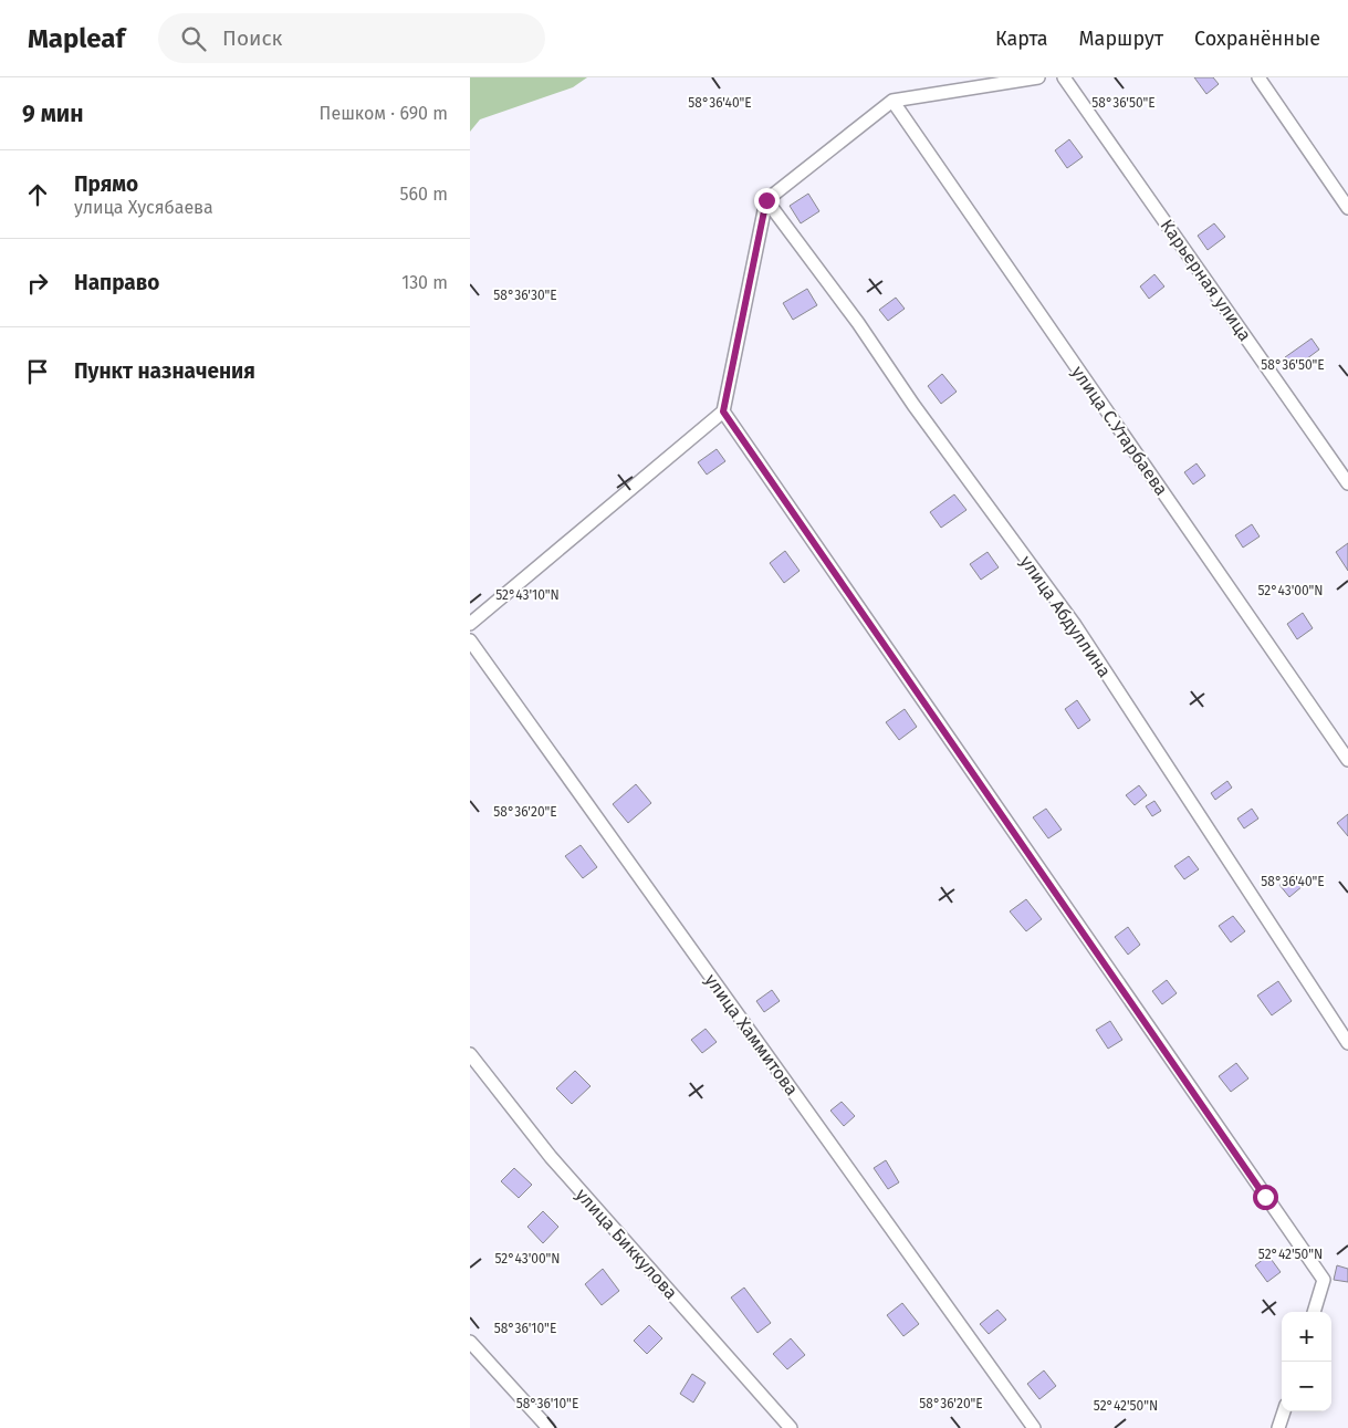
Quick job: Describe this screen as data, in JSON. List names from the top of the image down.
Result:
{
  "streets": {
    "street": [
      "Карьерная улица",
      "улица С.Утарбаева",
      "улица Абдуллина",
      "улица Хаммитова",
      "улица Биккулова"
    ]
  },
  "page": {
    "header": "Mapleaf",
    "search": "Поиск",
    "nav": ["Карта", "Маршрут", "Сохранённые"],
    "heading": ["9 мин", "Пешком · 690 m"],
    "list": [
      ["Прямо", "улица Хусябаева", "560 m"],
      ["Направо", "130 m"],
      "Пункт назначения"
    ],
    "map_buttons": ["+", "−"]
  },
  "coordinates": [
    "58°36'40\"E",
    "58°36'50\"E",
    "58°36'30\"E",
    "52°43'00\"N",
    "52°43'10\"N",
    "58°36'20\"E",
    "52°42'50\"N",
    "58°36'10\"E"
  ]
}
